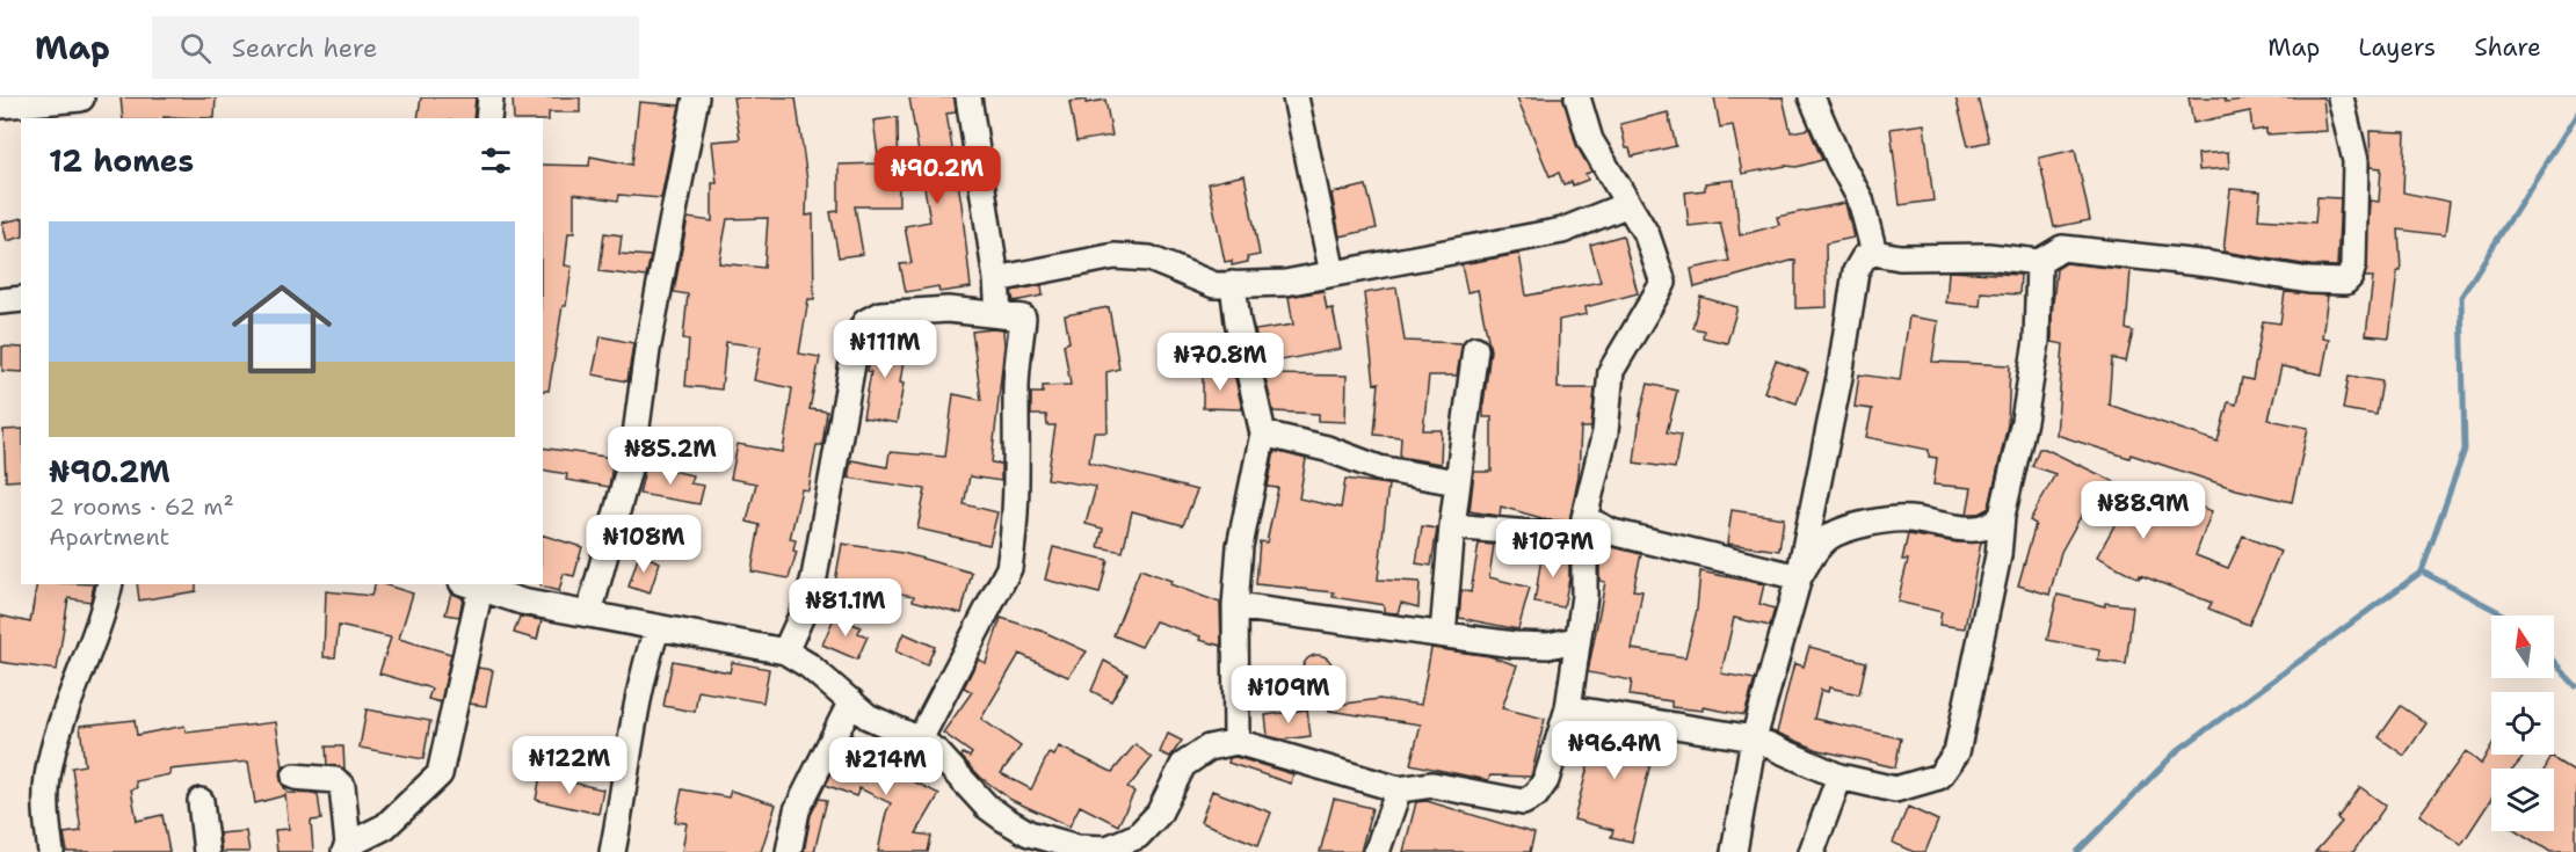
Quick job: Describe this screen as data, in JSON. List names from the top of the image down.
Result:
{
  "north": "top",
  "page": {
    "header": "Map",
    "search": "Search here",
    "nav": ["Map", "Layers", "Share"],
    "heading": "12 homes",
    "price": [
      "₦90.2M",
      "₦111M",
      "₦70.8M",
      "₦85.2M",
      "₦88.9M",
      "₦108M",
      "₦107M",
      "₦81.1M",
      "₦109M",
      "₦96.4M",
      "₦122M",
      "₦214M"
    ],
    "list": [
      {
        "name": "₦90.2M",
        "note": "2 rooms · 62 m² · Apartment"
      }
    ]
  }
}
